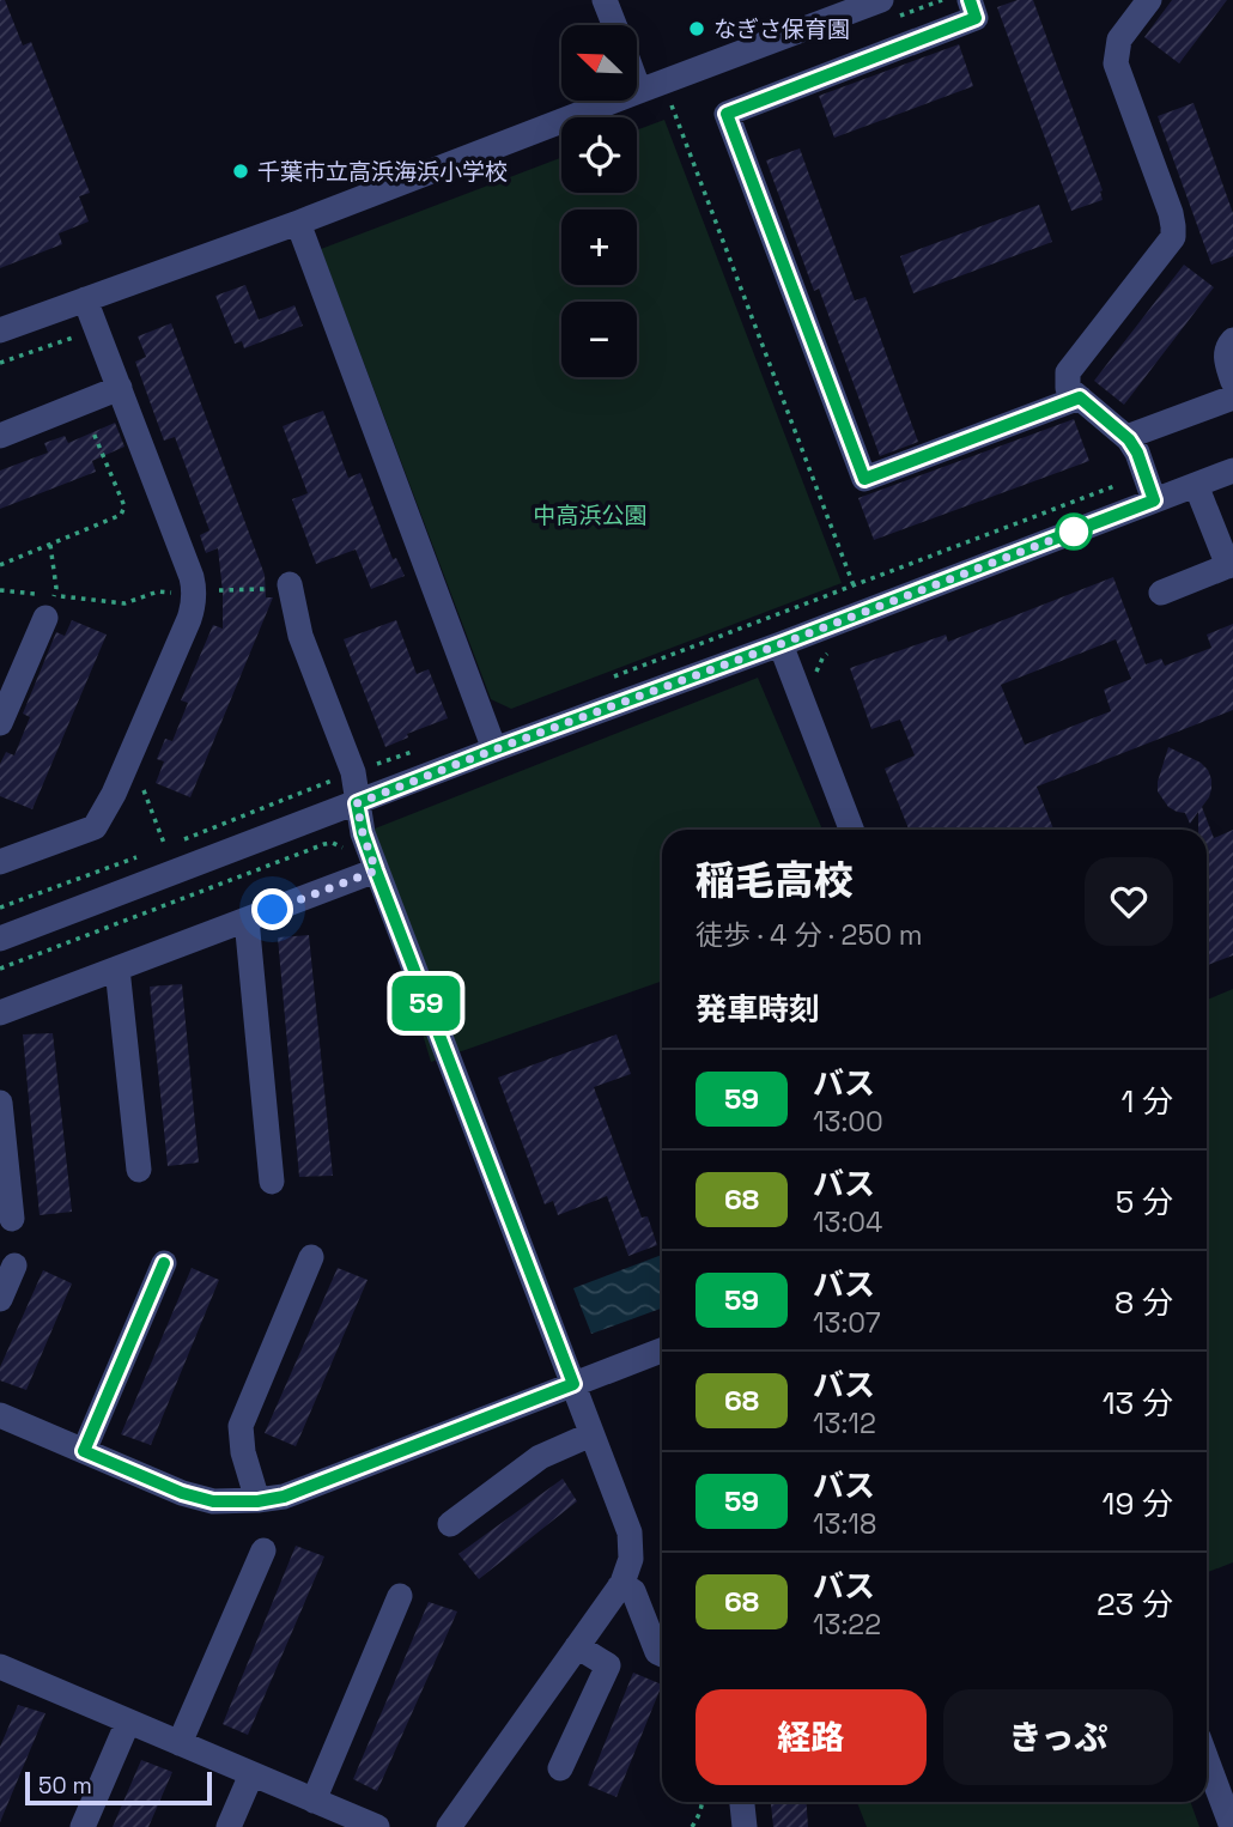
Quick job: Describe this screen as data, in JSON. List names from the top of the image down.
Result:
{
  "parks": ["中高浜公園"],
  "places": ["なぎさ保育園", "千葉市立高浜海浜小学校"],
  "lines": ["bus line 59"],
  "scale_bar": "50 m",
  "north": "top left",
  "page": {
    "on_map": "59",
    "map_buttons": ["+", "−"],
    "heading": [
      ["稲毛高校", "徒歩 · 4 分 · 250 m"],
      "発車時刻"
    ],
    "list": [
      {
        "mark": "59",
        "name": "バス",
        "note": "13:00",
        "value": "1 分"
      },
      {
        "mark": "68",
        "name": "バス",
        "note": "13:04",
        "value": "5 分"
      },
      {
        "mark": "59",
        "name": "バス",
        "note": "13:07",
        "value": "8 分"
      },
      {
        "mark": "68",
        "name": "バス",
        "note": "13:12",
        "value": "13 分"
      },
      {
        "mark": "59",
        "name": "バス",
        "note": "13:18",
        "value": "19 分"
      },
      {
        "mark": "68",
        "name": "バス",
        "note": "13:22",
        "value": "23 分"
      }
    ],
    "buttons": ["経路", "きっぷ"],
    "scale": "50 m"
  }
}
